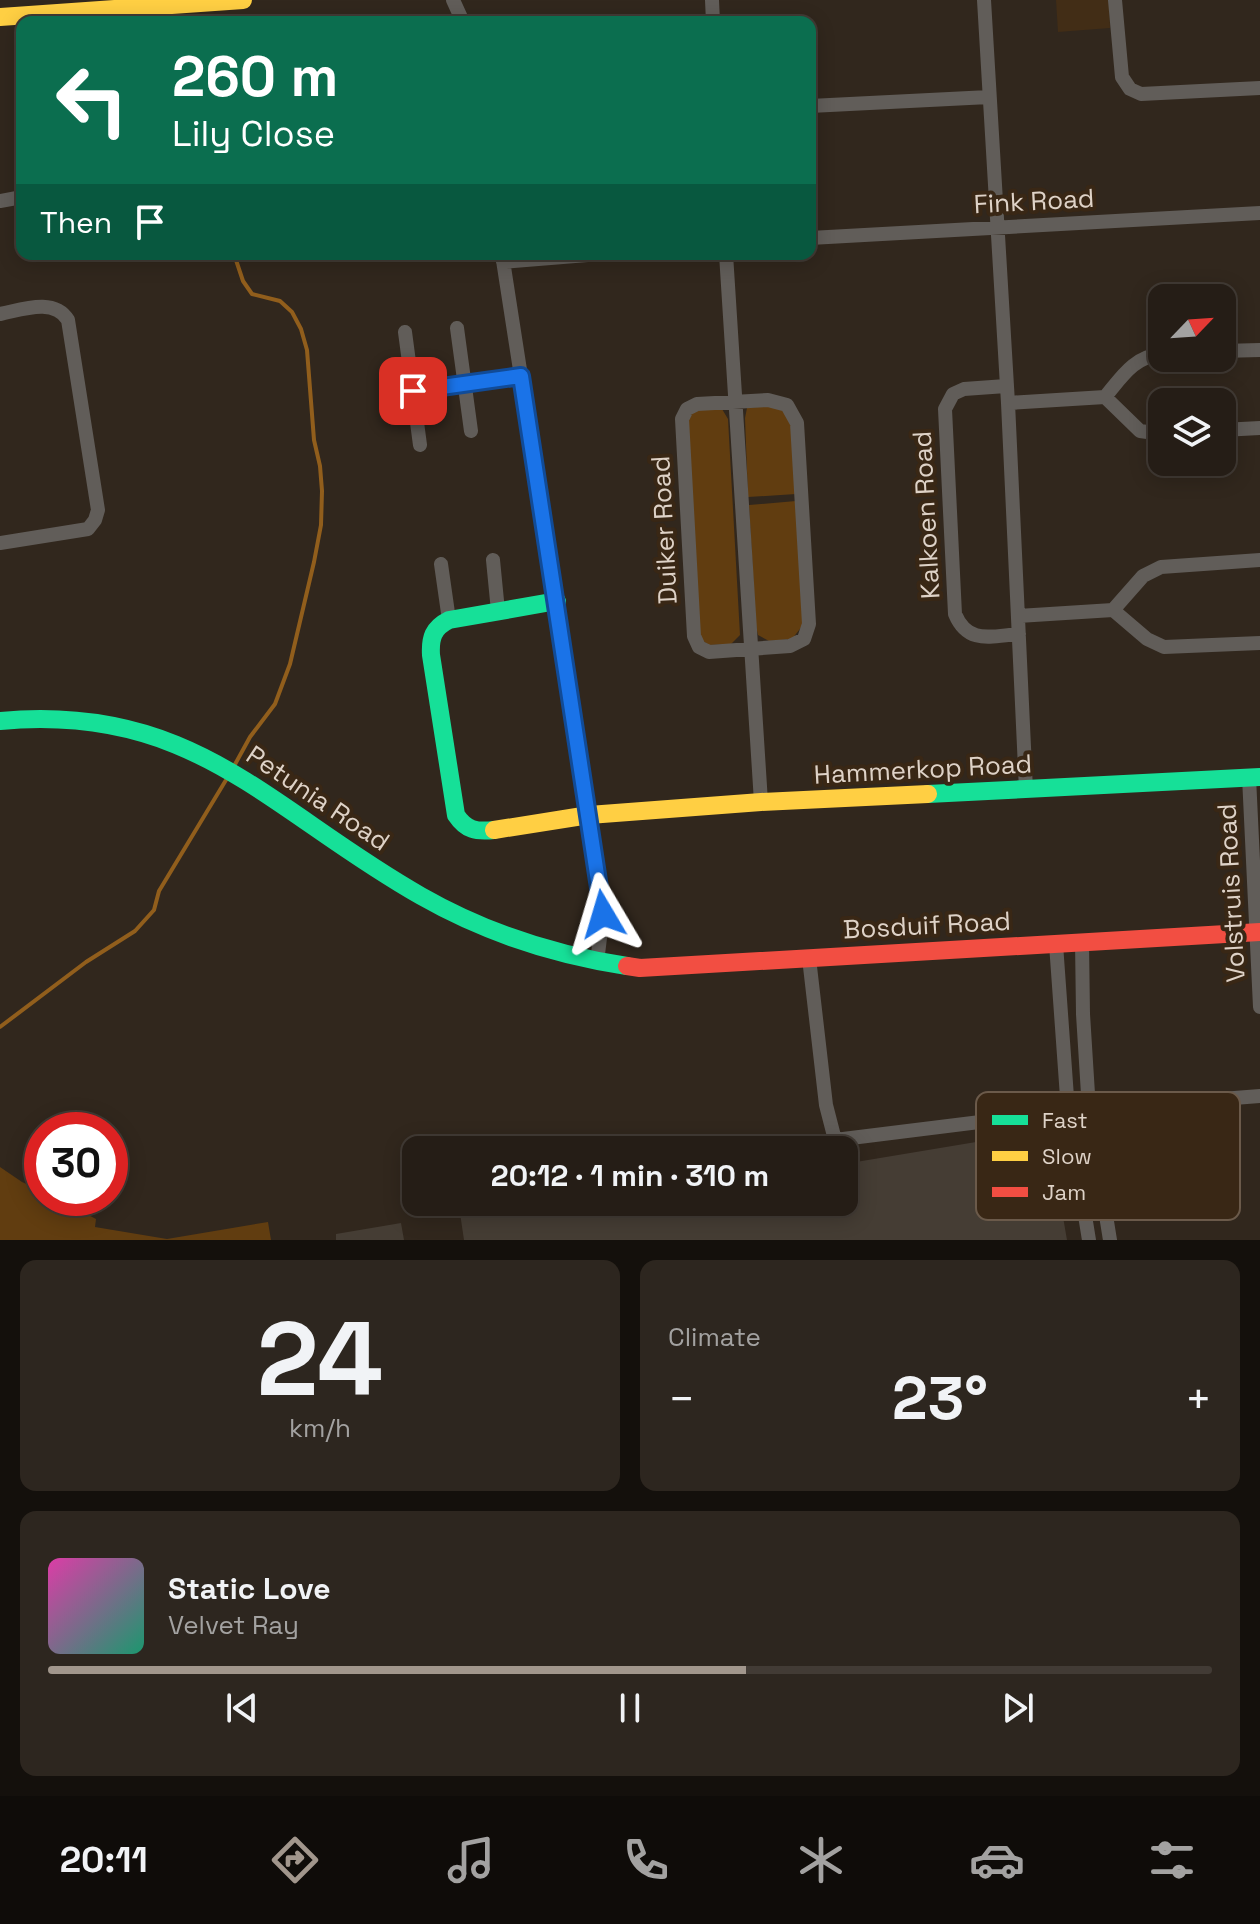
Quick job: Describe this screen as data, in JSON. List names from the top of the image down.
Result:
{
  "streets": {
    "street": [
      "Fink Road",
      "Kalkoen Road",
      "Duiker Road",
      "Hammerkop Road",
      "Petunia Road",
      "Volstruis Road",
      "Bosduif Road"
    ]
  },
  "crossings": [
    ["Hammerkop Road", "Volstruis Road"],
    ["Petunia Road", "Bosduif Road"],
    ["Volstruis Road", "Bosduif Road"]
  ],
  "legend": ["Fast", "Slow", "Jam"],
  "north": "top right",
  "page": {
    "turn": ["260 m", "Lily Close"],
    "then": "Then",
    "limit": "30",
    "trip": "20:12 · 1 min · 310 m",
    "tile": [
      ["24", "km/h"],
      "Climate"
    ],
    "heat": ["−", "23°", "+"],
    "song": ["Static Love", "Velvet Ray"],
    "tabs": "20:11"
  }
}
